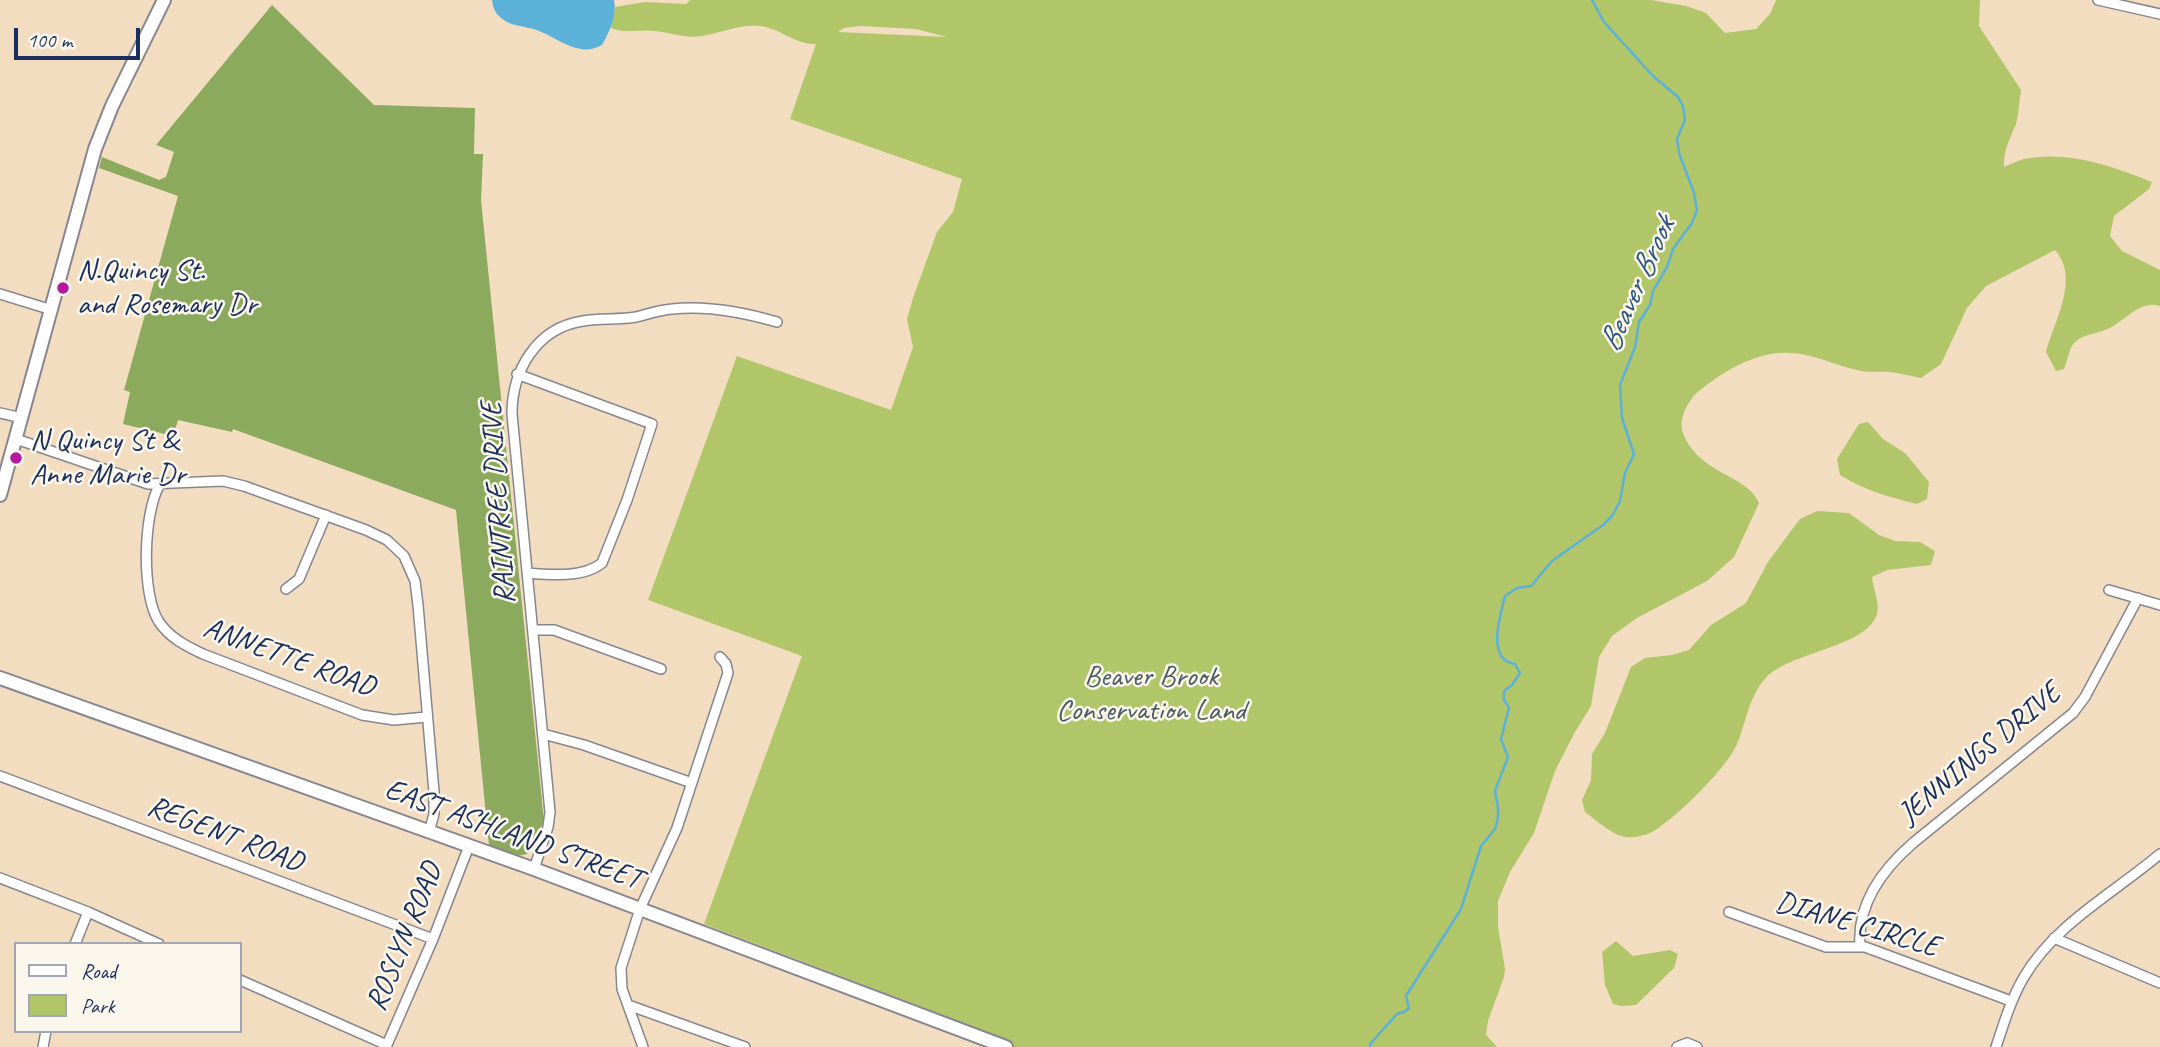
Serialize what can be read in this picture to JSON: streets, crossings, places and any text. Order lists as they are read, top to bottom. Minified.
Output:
{"streets":{"main road":["EAST ASHLAND STREET"],"street":["RAINTREE DRIVE","ANNETTE ROAD","JENNINGS DRIVE","REGENT ROAD","DIANE CIRCLE","ROSLYN ROAD"]},"crossings":[["RAINTREE DRIVE","EAST ASHLAND STREET"],["JENNINGS DRIVE","DIANE CIRCLE"],["REGENT ROAD","ROSLYN ROAD"],["EAST ASHLAND STREET","ROSLYN ROAD"]],"water":["Beaver Brook"],"parks":["Beaver Brook Conservation Land"],"places":["N.Quincy St. and Rosemary Dr","N Quincy St & Anne Marie Dr"],"legend":["Road","Park"],"scale_bar":"100 m"}
